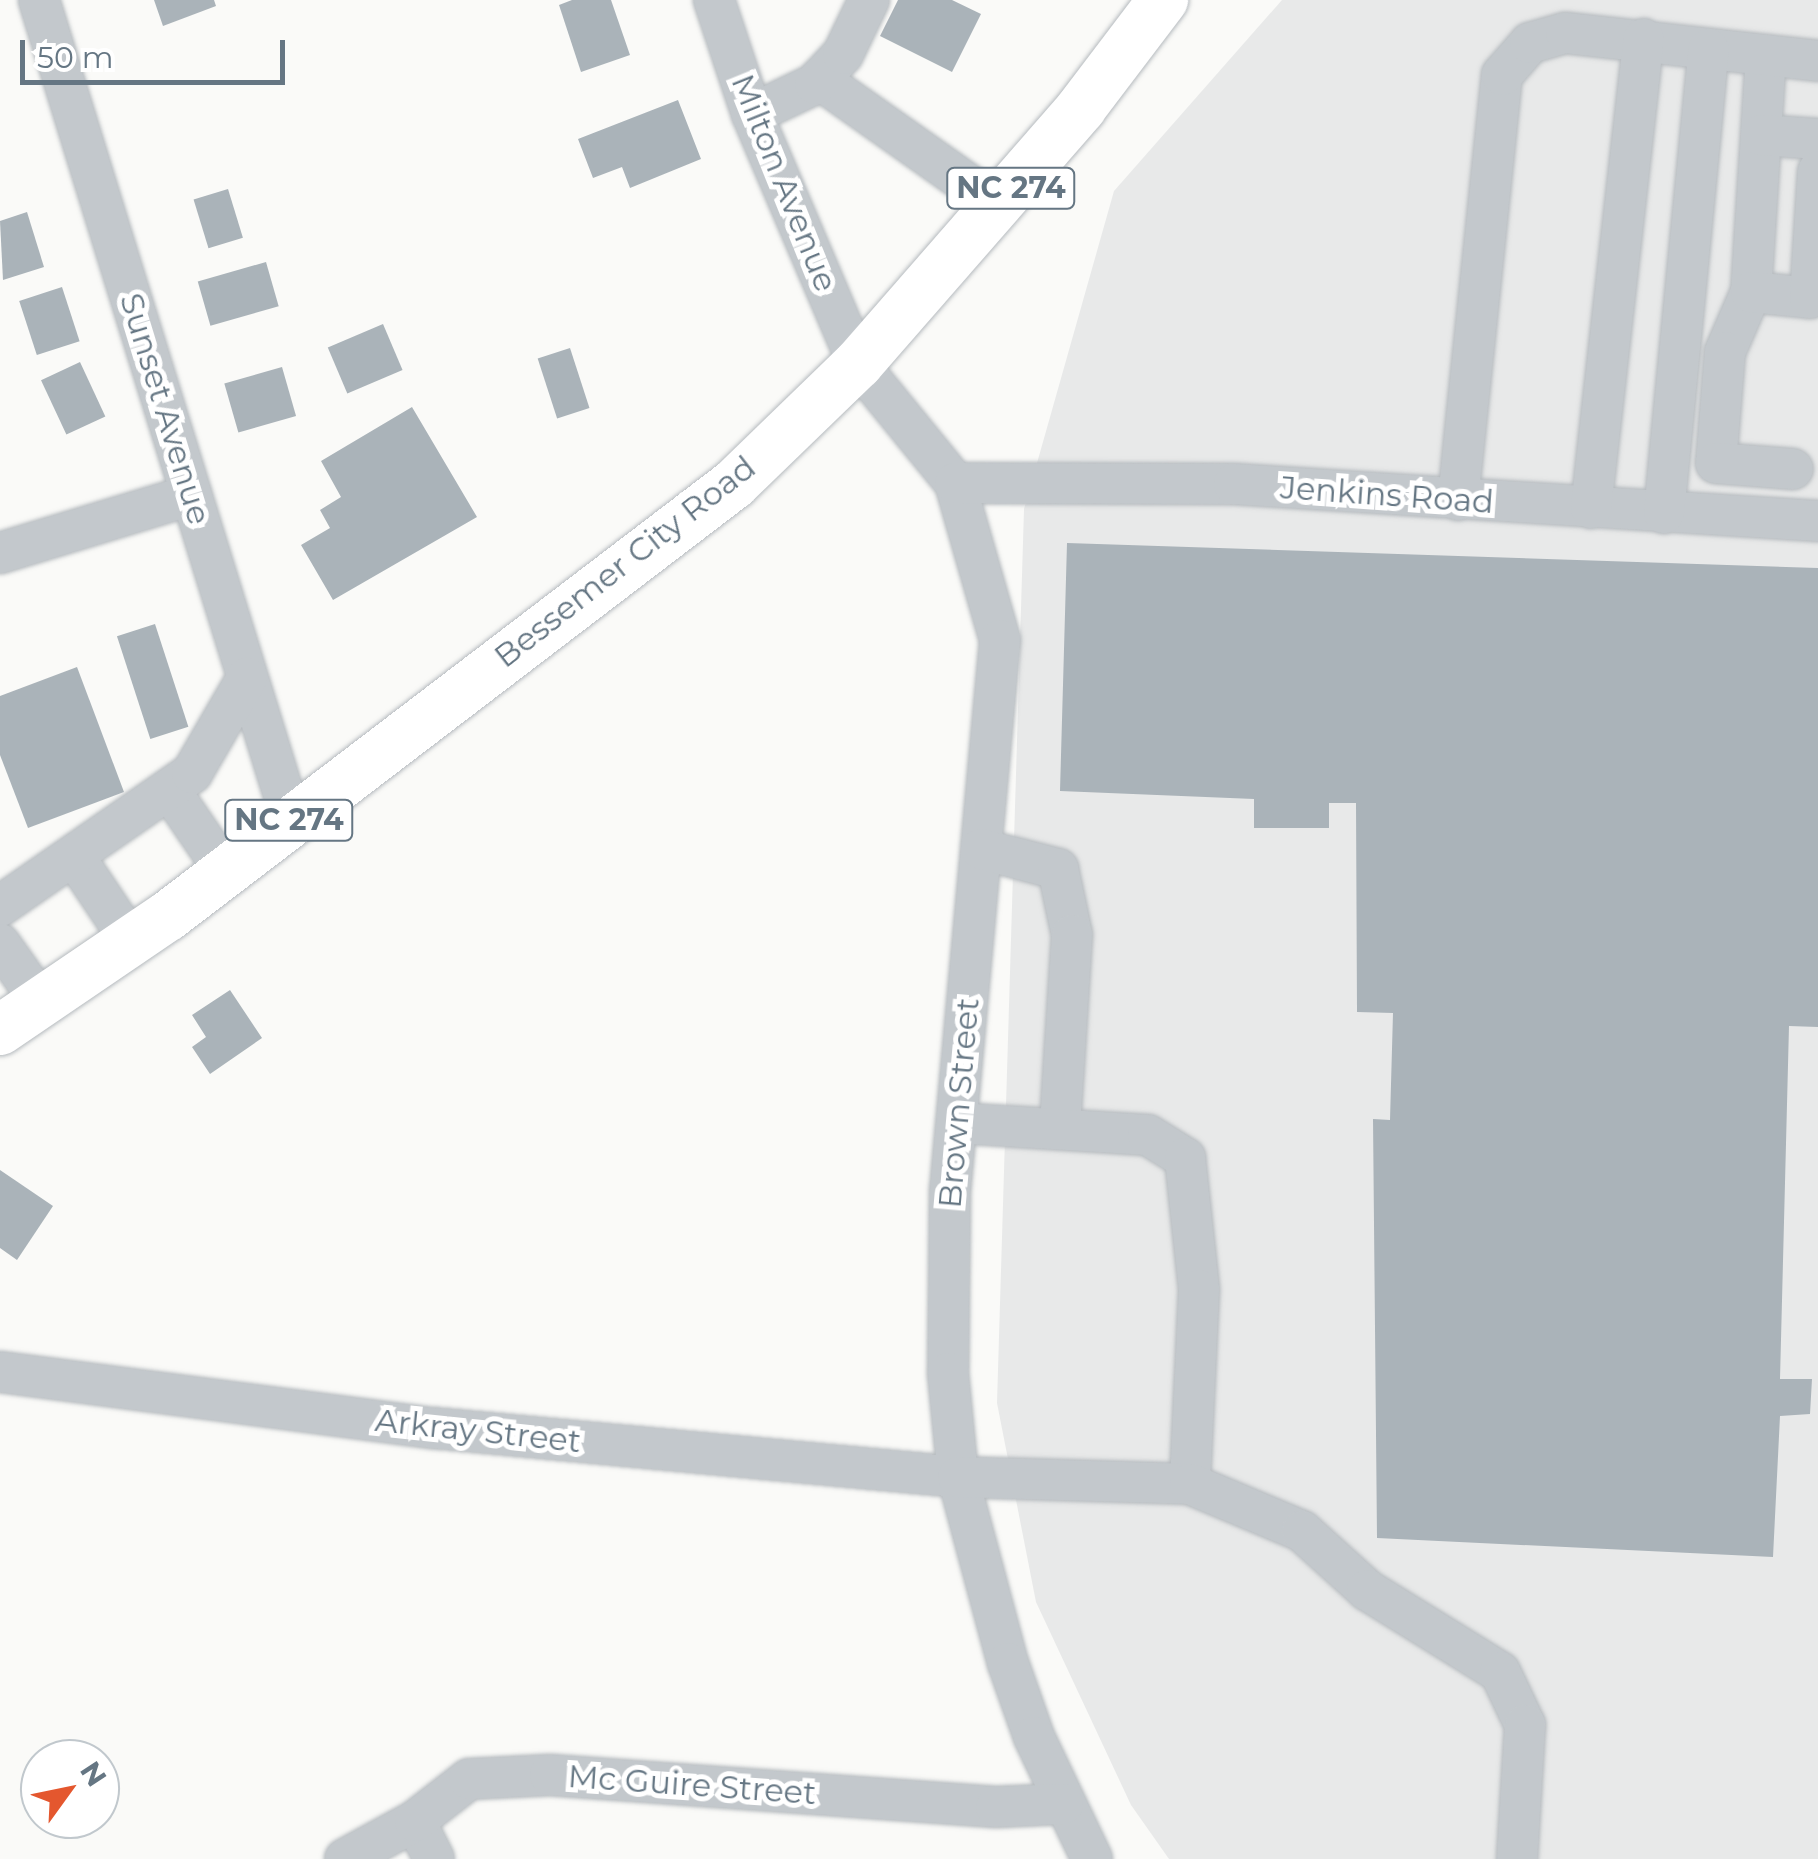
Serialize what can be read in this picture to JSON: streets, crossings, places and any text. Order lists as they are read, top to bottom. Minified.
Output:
{"streets":{"main road":["NC 274","Bessemer City Road"],"street":["Milton Avenue","Sunset Avenue","Jenkins Road","Brown Street","Arkray Street","Mc Guire Street"]},"crossings":[["Milton Avenue","Bessemer City Road"],["Milton Avenue","Brown Street"],["Sunset Avenue","Bessemer City Road"],["Jenkins Road","Brown Street"],["Bessemer City Road","Brown Street"],["Brown Street","Arkray Street"],["Brown Street","Mc Guire Street"]],"scale_bar":"50 m","north":"top right"}
